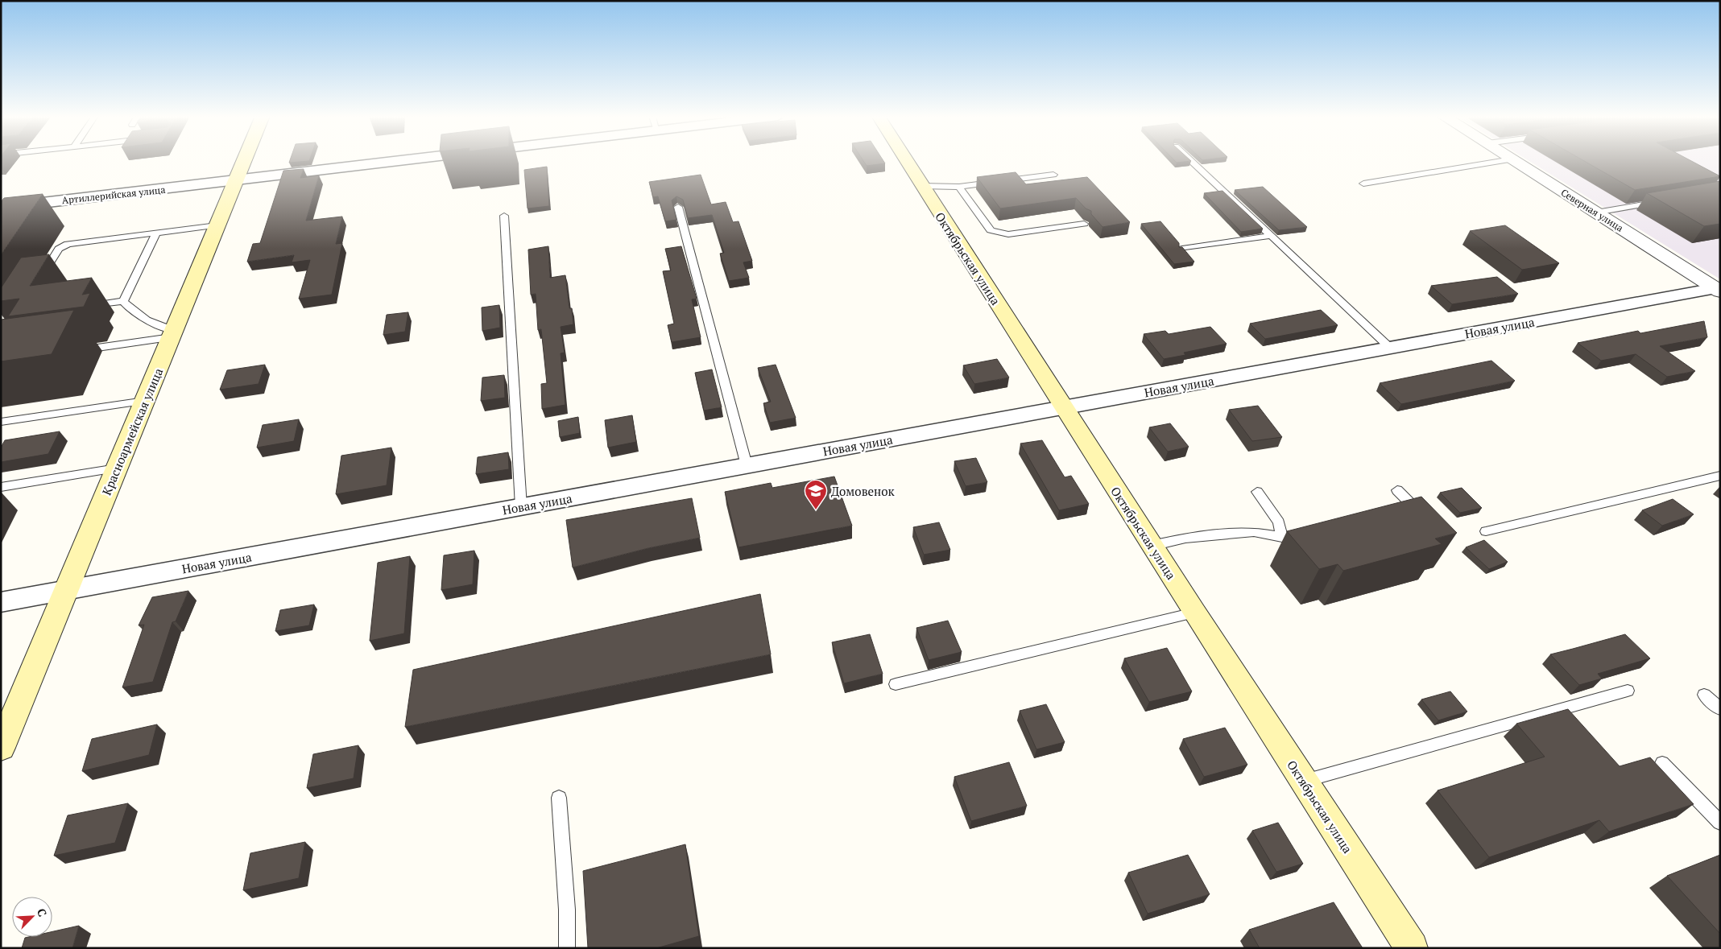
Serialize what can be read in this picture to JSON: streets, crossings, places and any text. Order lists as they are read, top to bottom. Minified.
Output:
{"streets":{"main road":["Октябрьская улица","Красноармейская улица"],"street":["Артиллерийская улица","Северная улица","Новая улица"]},"crossings":[["Артиллерийская улица","Красноармейская улица"],["Северная улица","Новая улица"],["Октябрьская улица","Новая улица"],["Новая улица","Красноармейская улица"]],"places":{"school or university":["Домовенок"]},"north":"top right"}
